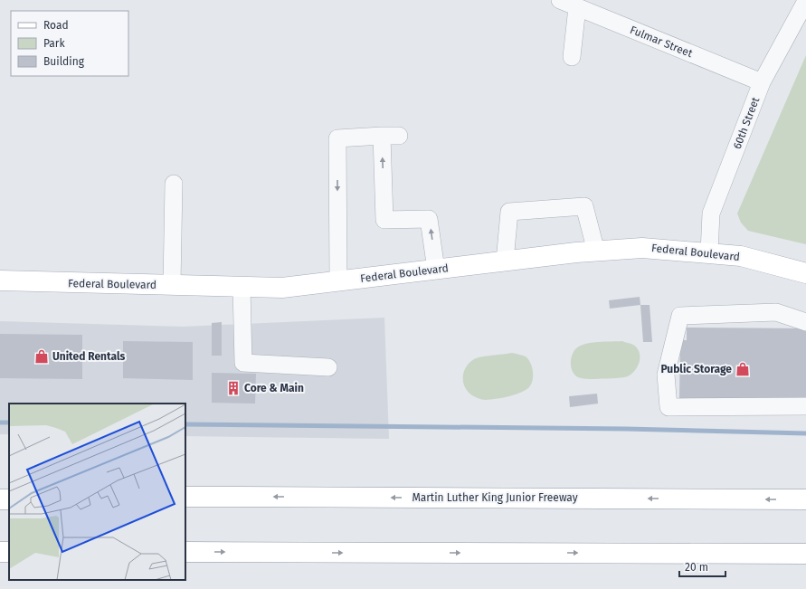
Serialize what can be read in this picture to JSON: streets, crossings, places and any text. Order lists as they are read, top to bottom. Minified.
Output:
{"streets":{"main road":["Federal Boulevard","Martin Luther King Junior Freeway"],"street":["Fulmar Street","60th Street"]},"crossings":[["Fulmar Street","60th Street"],["60th Street","Federal Boulevard"]],"places":{"shop":["United Rentals","Public Storage"],"building":["Core & Main"]},"legend":["Road","Park","Building"],"scale_bar":"20 m"}
